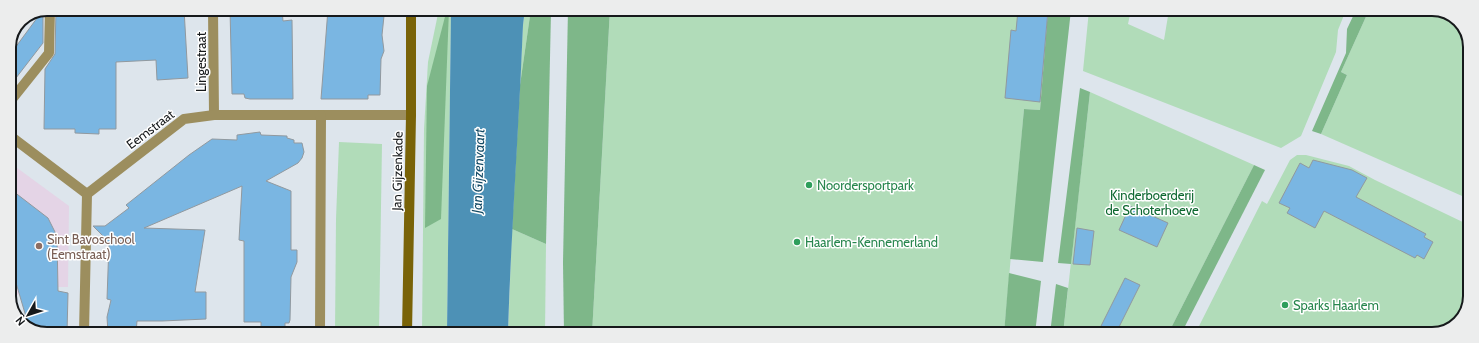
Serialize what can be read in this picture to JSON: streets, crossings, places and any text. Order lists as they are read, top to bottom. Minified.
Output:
{"streets":{"street":["Lingestraat","Eemstraat","Jan Gijzenkade"]},"crossings":[["Lingestraat","Eemstraat"],["Eemstraat","Jan Gijzenkade"]],"water":["Jan Gijzenvaart"],"parks":["Kinderboerderij de Schoterhoeve"],"places":["Noordersportpark","Haarlem-Kennemerland","Sint Bavoschool (Eemstraat)","Sparks Haarlem"],"north":"bottom left"}
